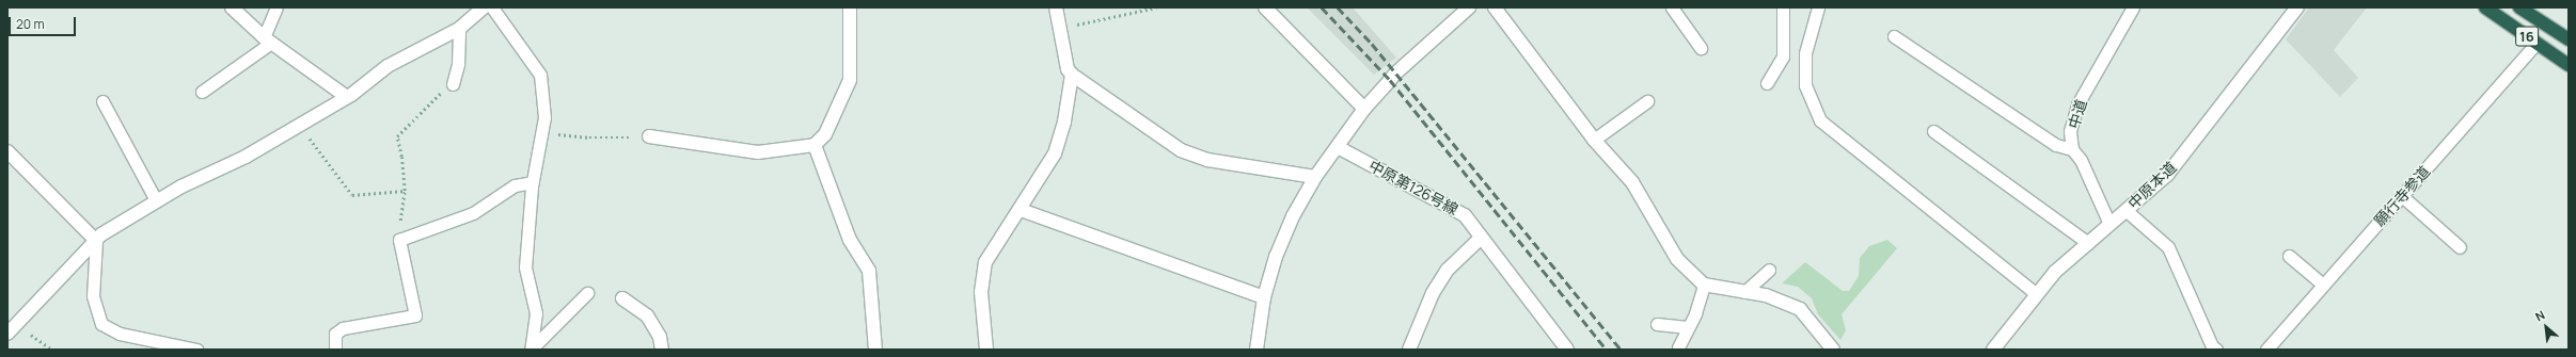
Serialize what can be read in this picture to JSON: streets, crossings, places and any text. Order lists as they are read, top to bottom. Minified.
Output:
{"streets":{"highway":["16"],"street":["中原本道","中原第126号線"],"lane":["中道","願行寺参道"]},"crossings":[["16","願行寺参道"],["中道","中原本道"]],"scale_bar":"20 m","north":"top left"}
